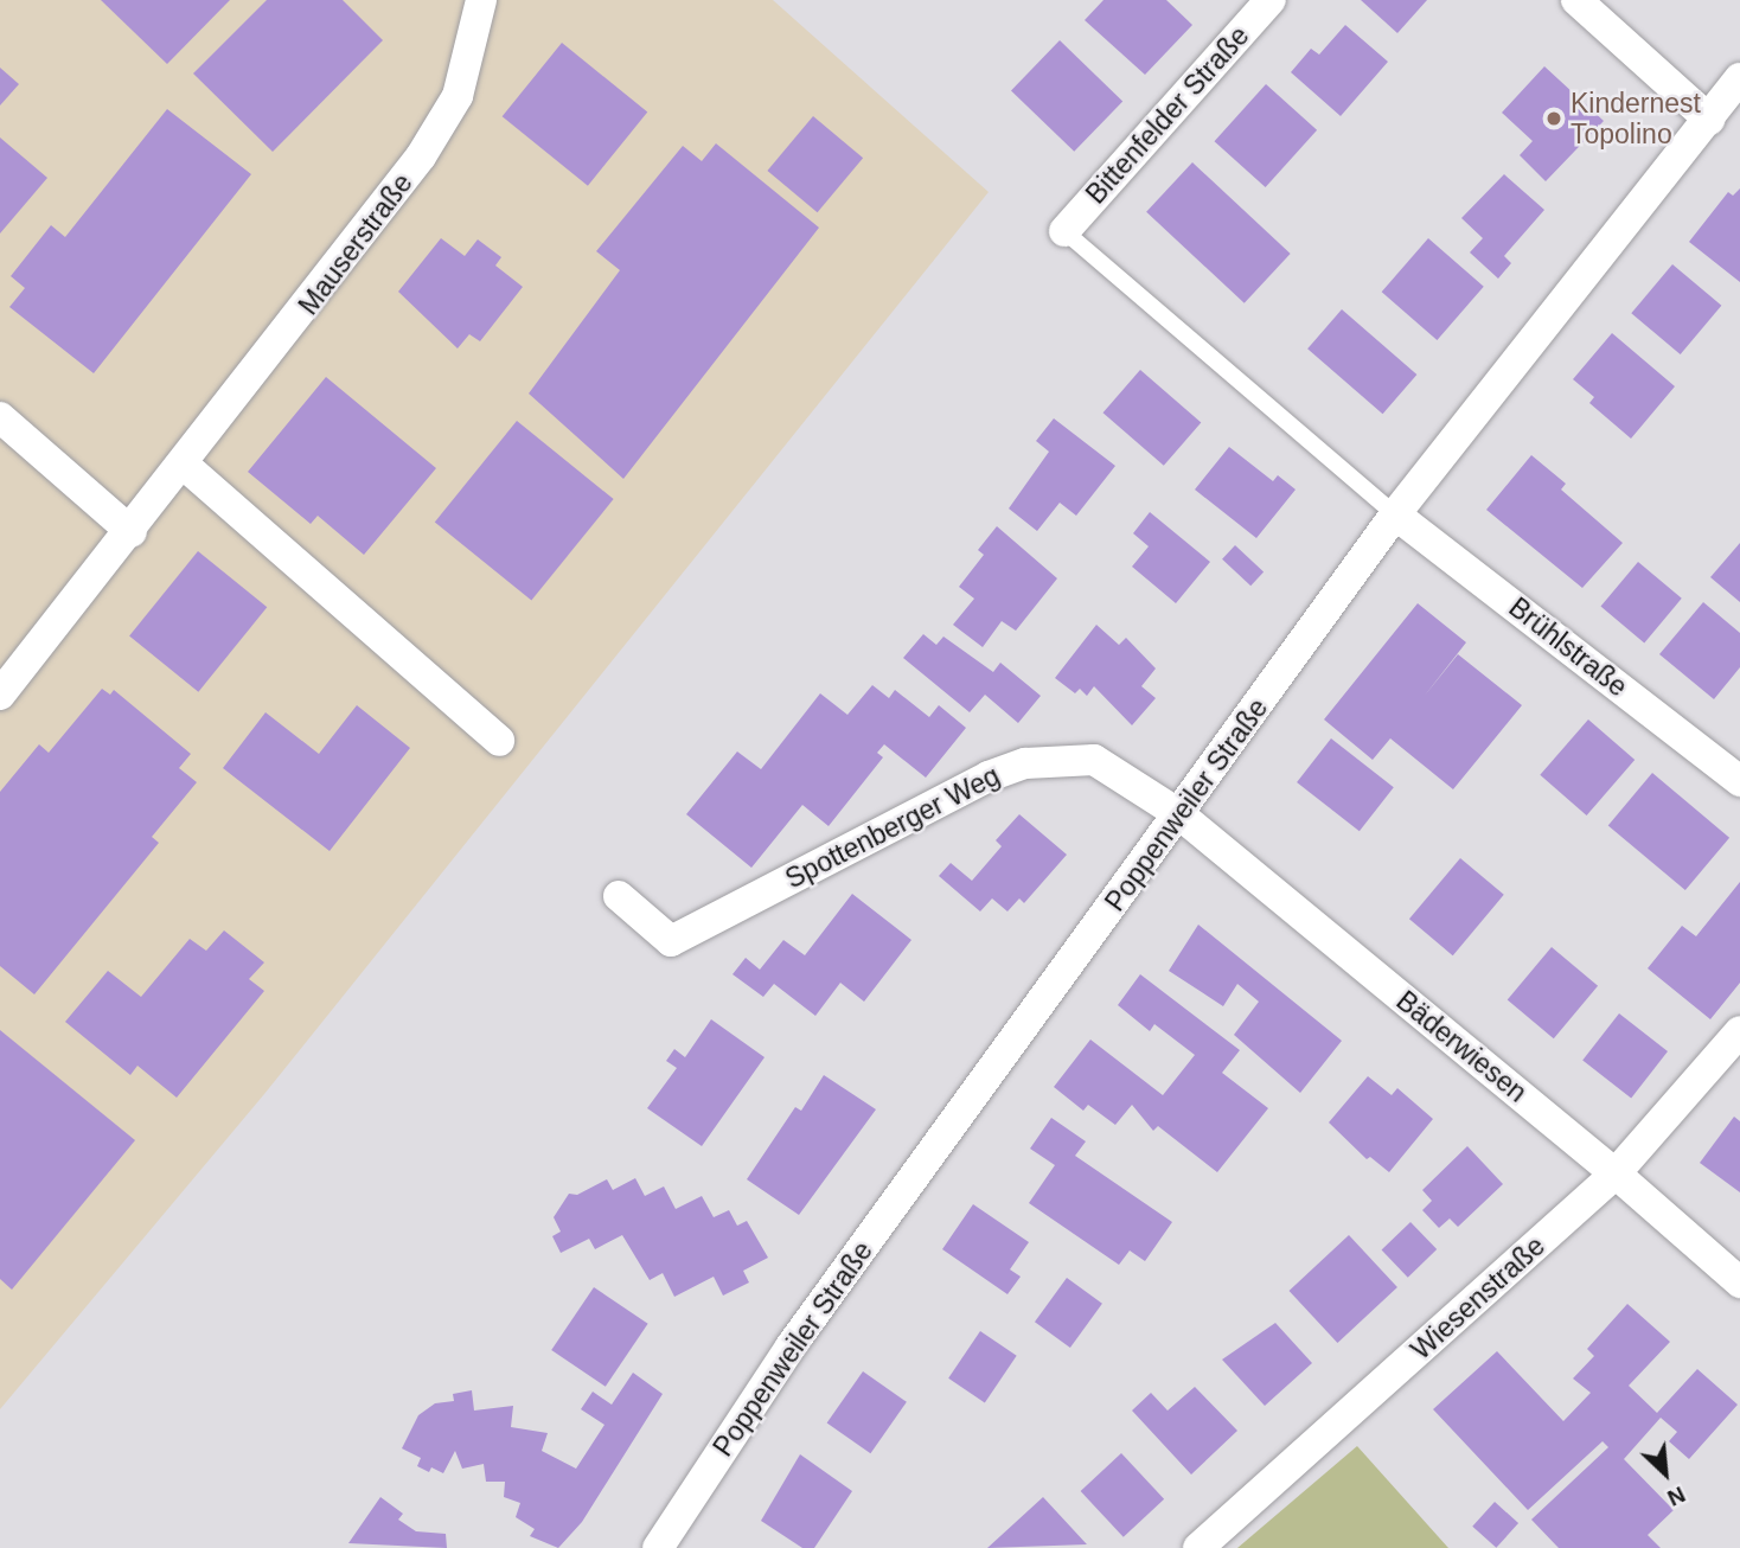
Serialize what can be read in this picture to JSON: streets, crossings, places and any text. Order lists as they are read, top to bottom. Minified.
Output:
{"streets":{"street":["Bittenfelder Straße","Mauserstraße","Brühlstraße","Poppenweiler Straße","Spottenberger Weg","Bäderwiesen","Wiesenstraße"]},"crossings":[["Brühlstraße","Poppenweiler Straße"],["Poppenweiler Straße","Spottenberger Weg"],["Poppenweiler Straße","Bäderwiesen"],["Spottenberger Weg","Bäderwiesen"],["Bäderwiesen","Wiesenstraße"]],"places":["Kindernest Topolino"],"north":"bottom right"}
